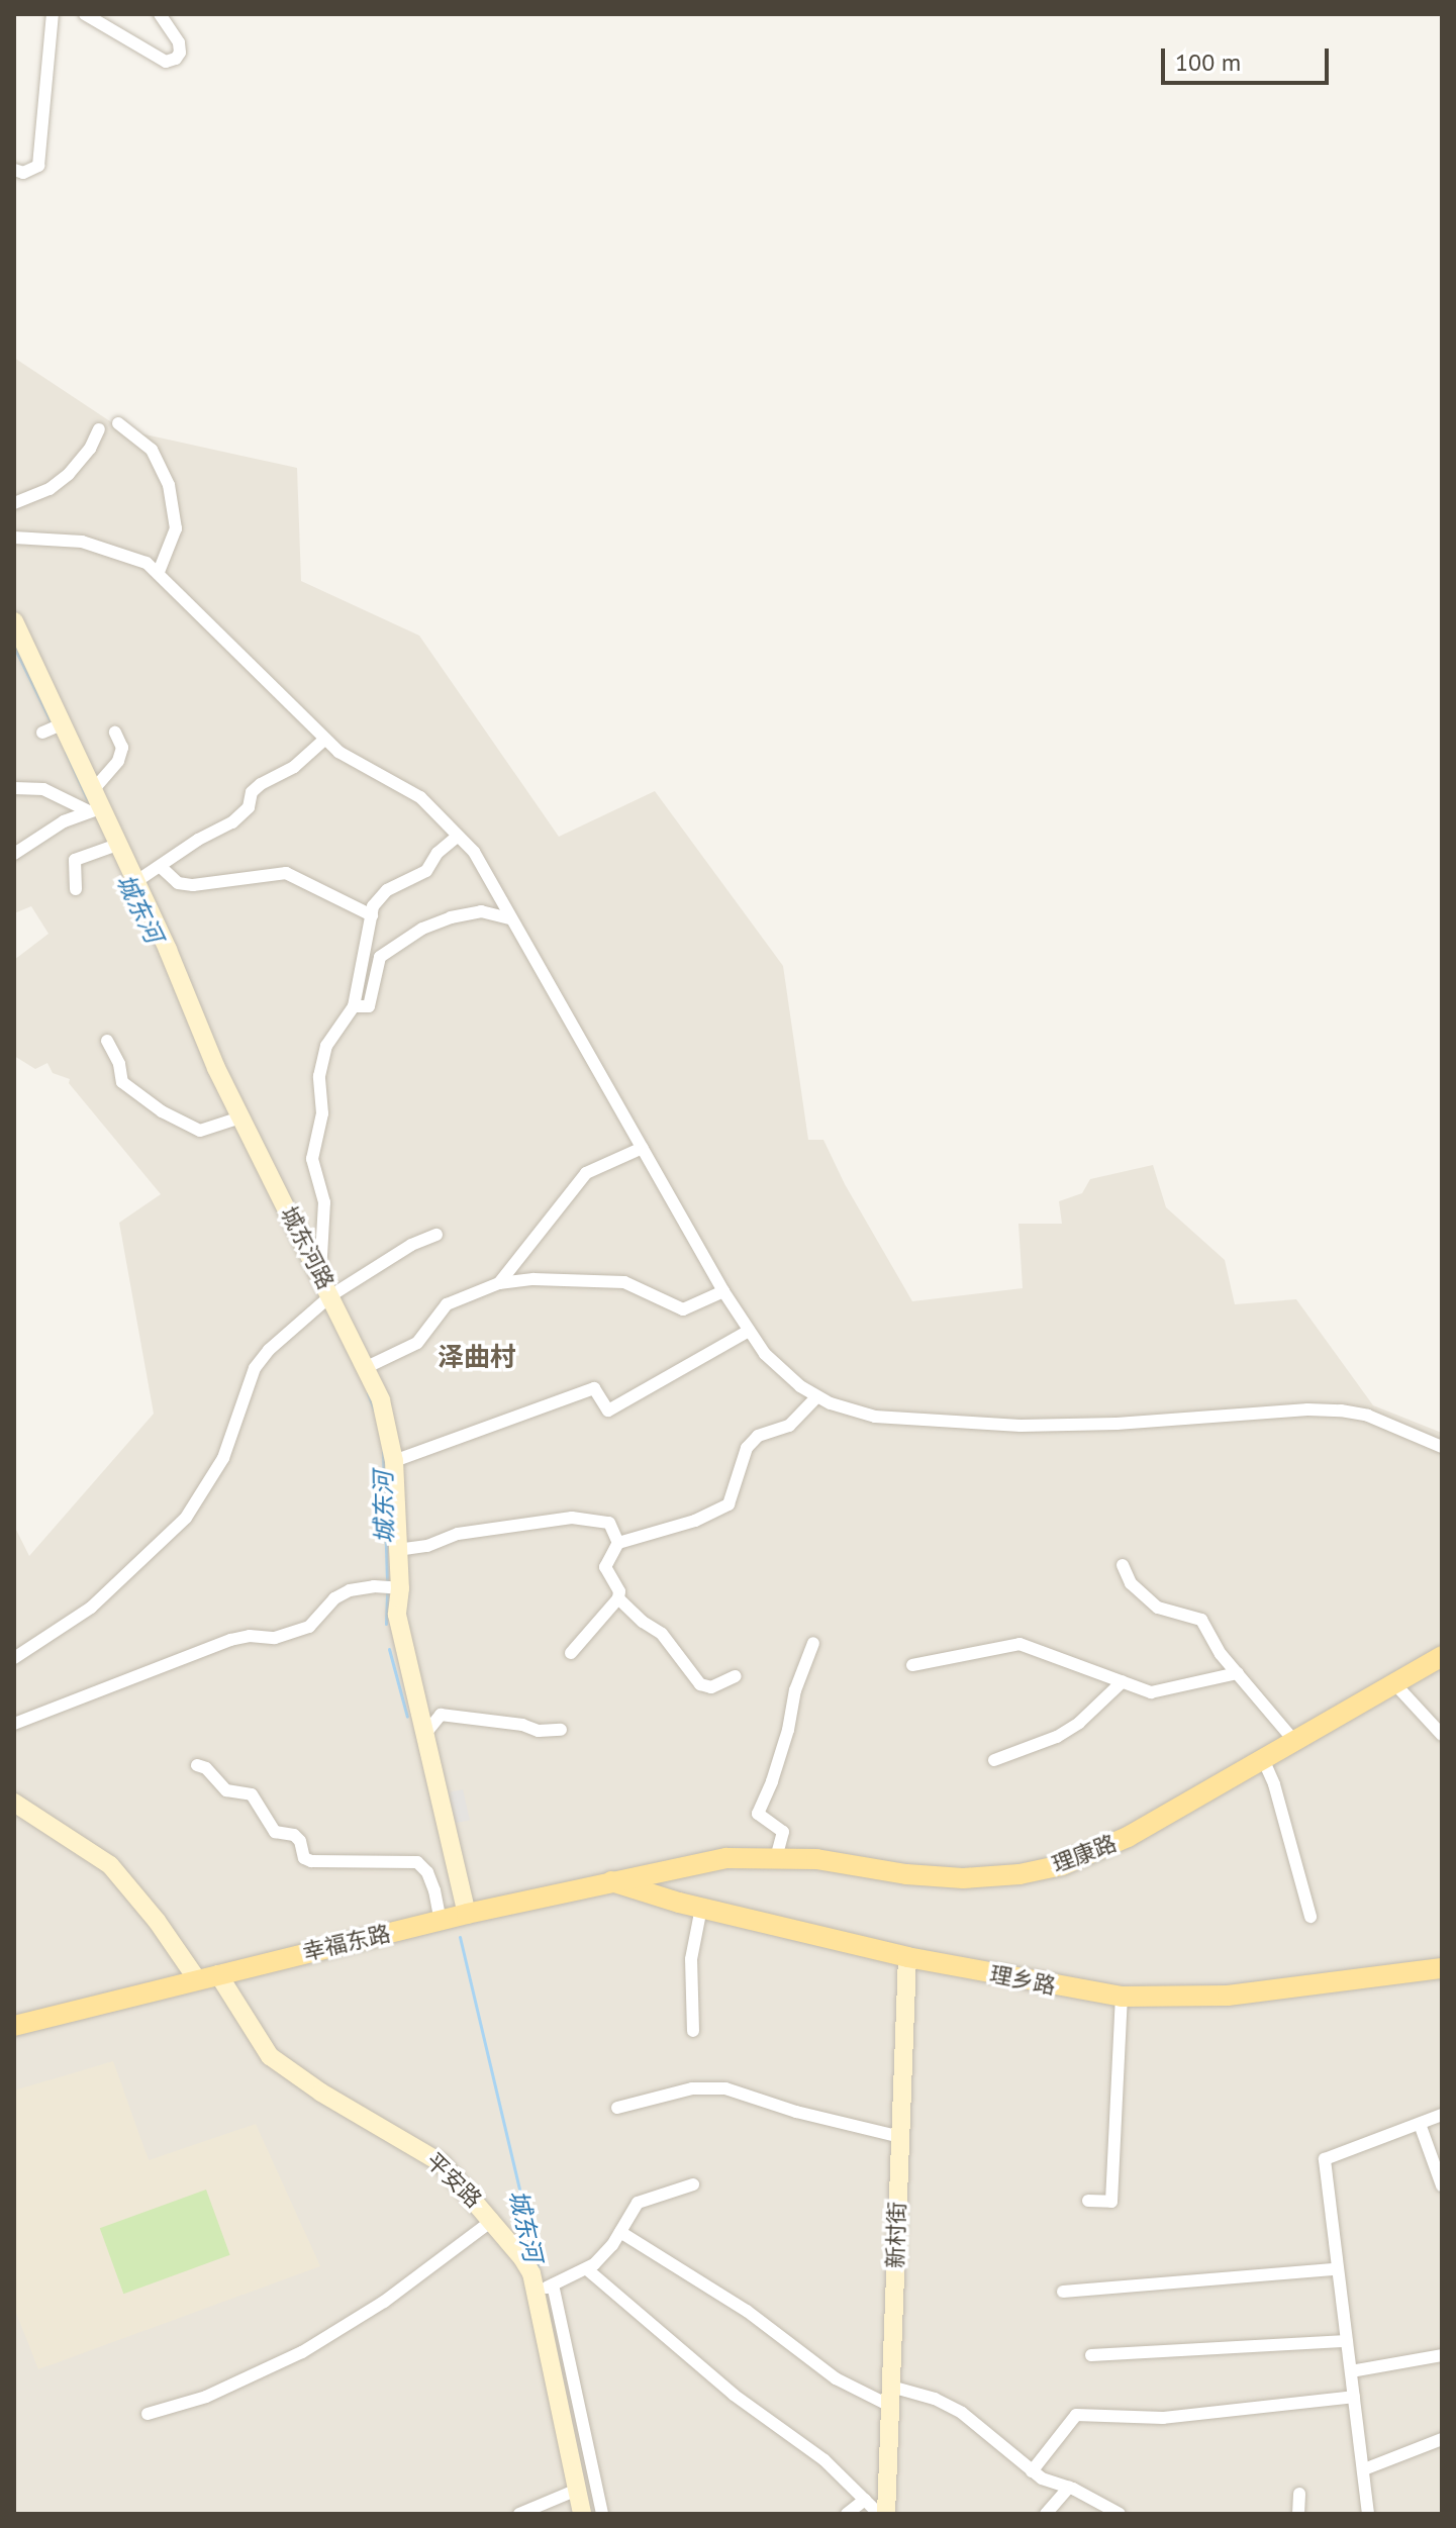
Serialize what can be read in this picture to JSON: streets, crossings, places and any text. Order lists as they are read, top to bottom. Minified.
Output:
{"streets":{"main road":["理康路","幸福东路","理乡路"],"street":["城东河路","平安路","新村街"]},"crossings":[["城东河路","幸福东路"],["理康路","幸福东路"],["幸福东路","理乡路"],["幸福东路","平安路"],["理乡路","新村街"]],"districts":["泽曲村"],"water":["城东河"],"scale_bar":"100 m"}
